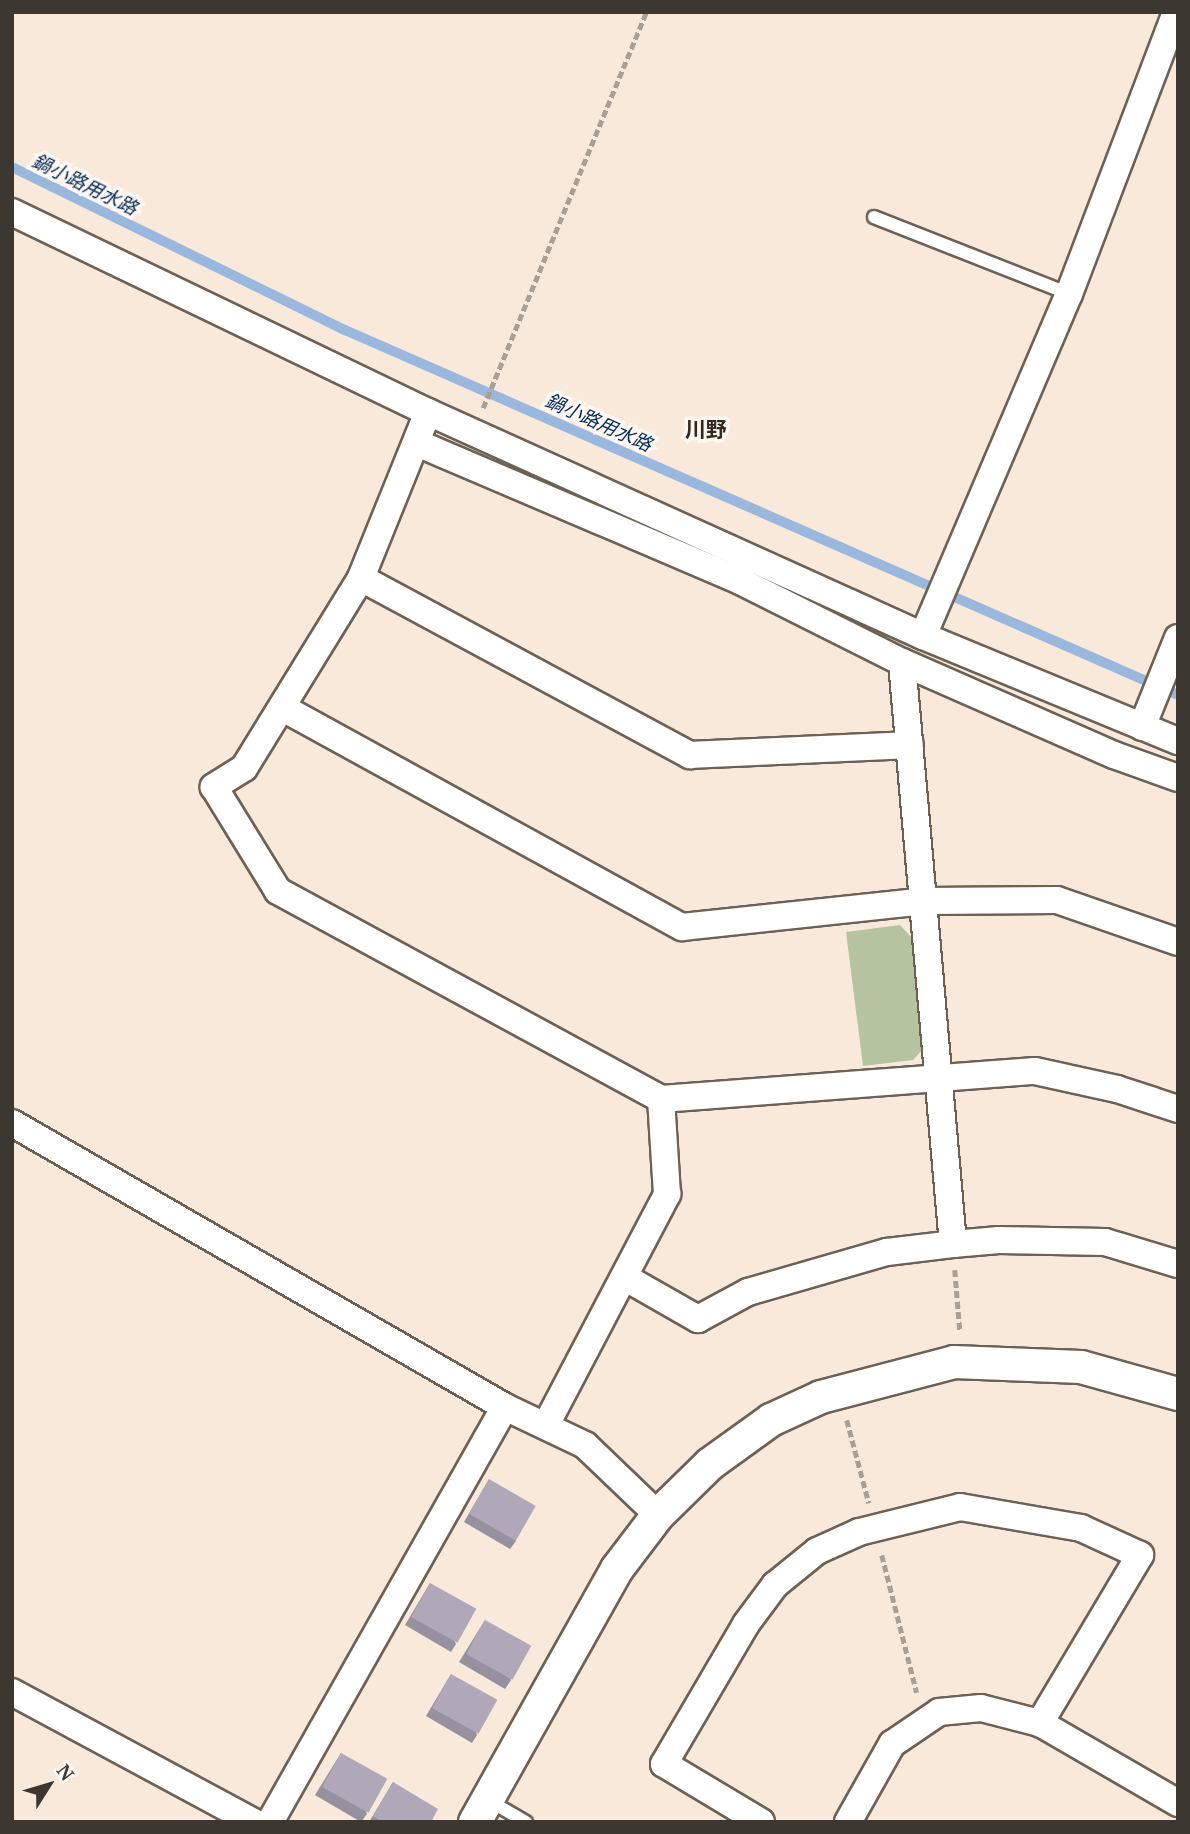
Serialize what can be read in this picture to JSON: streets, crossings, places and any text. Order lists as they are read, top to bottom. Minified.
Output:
{"districts":["川野"],"water":["鍋小路用水路"],"north":"top right"}
